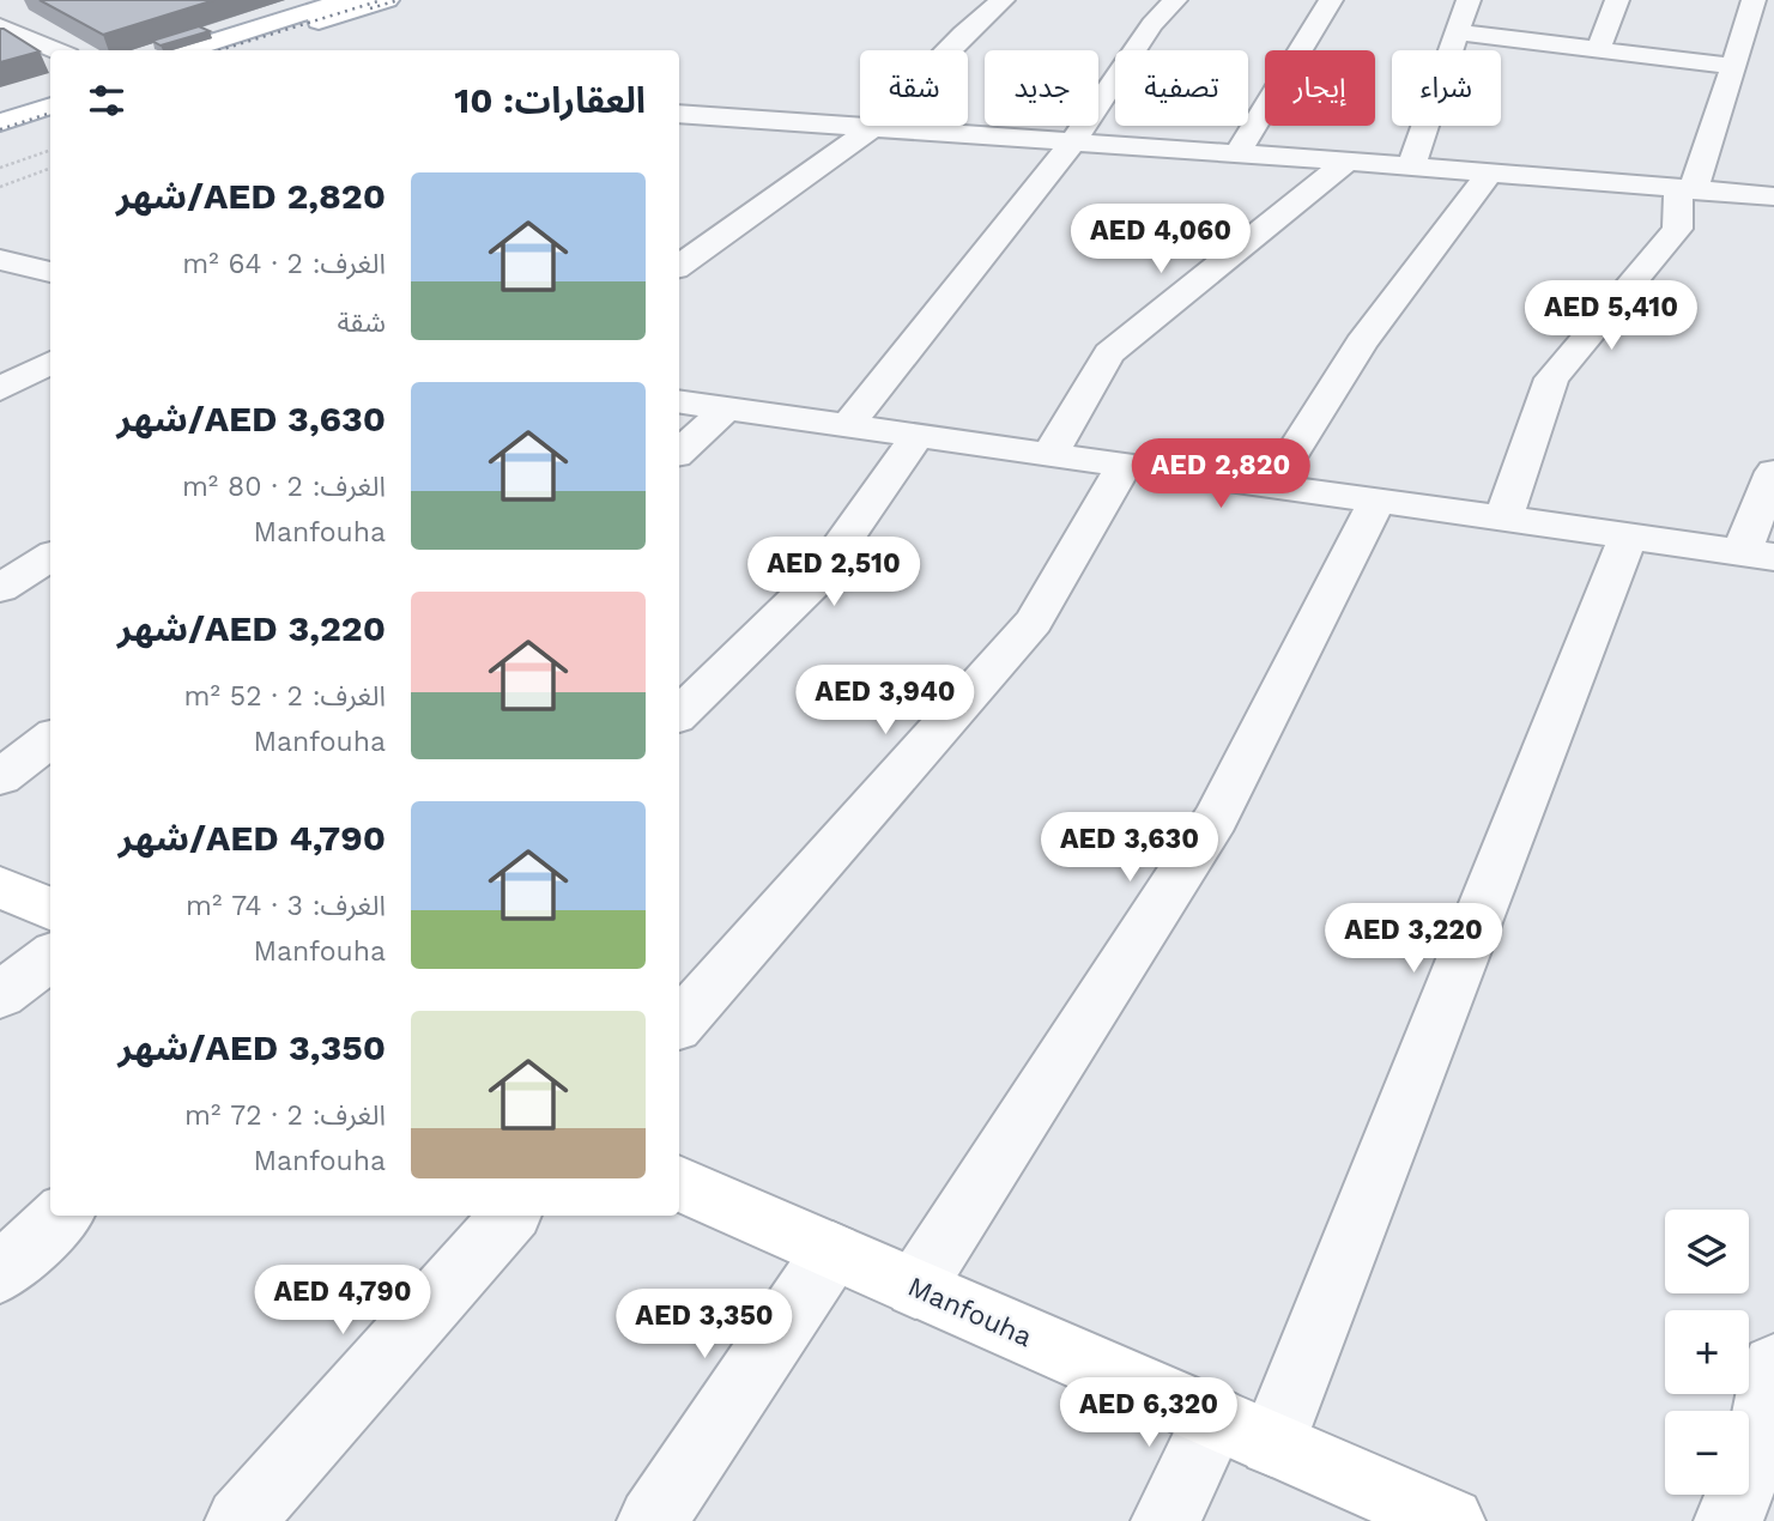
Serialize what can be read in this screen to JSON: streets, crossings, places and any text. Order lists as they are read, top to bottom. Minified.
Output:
{"streets":{"main road":["Manfouha"]},"page":{"chip":["شراء","إيجار","تصفية","جديد","شقة"],"heading":"العقارات: 10","list":[{"name":"AED 2,820/شهر","note":"الغرف: 2 · 64 m² · شقة"},{"name":"AED 3,630/شهر","note":"الغرف: 2 · 80 m² · Manfouha"},{"name":"AED 3,220/شهر","note":"الغرف: 2 · 52 m² · Manfouha"},{"name":"AED 4,790/شهر","note":"الغرف: 3 · 74 m² · Manfouha"},{"name":"AED 3,350/شهر","note":"الغرف: 2 · 72 m² · Manfouha"}],"price":["AED 4,060","AED 5,410","AED 2,820","AED 2,510","AED 3,940","AED 3,630","AED 3,220","AED 4,790","AED 3,350","AED 6,320"],"map_buttons":["+","−"]}}
